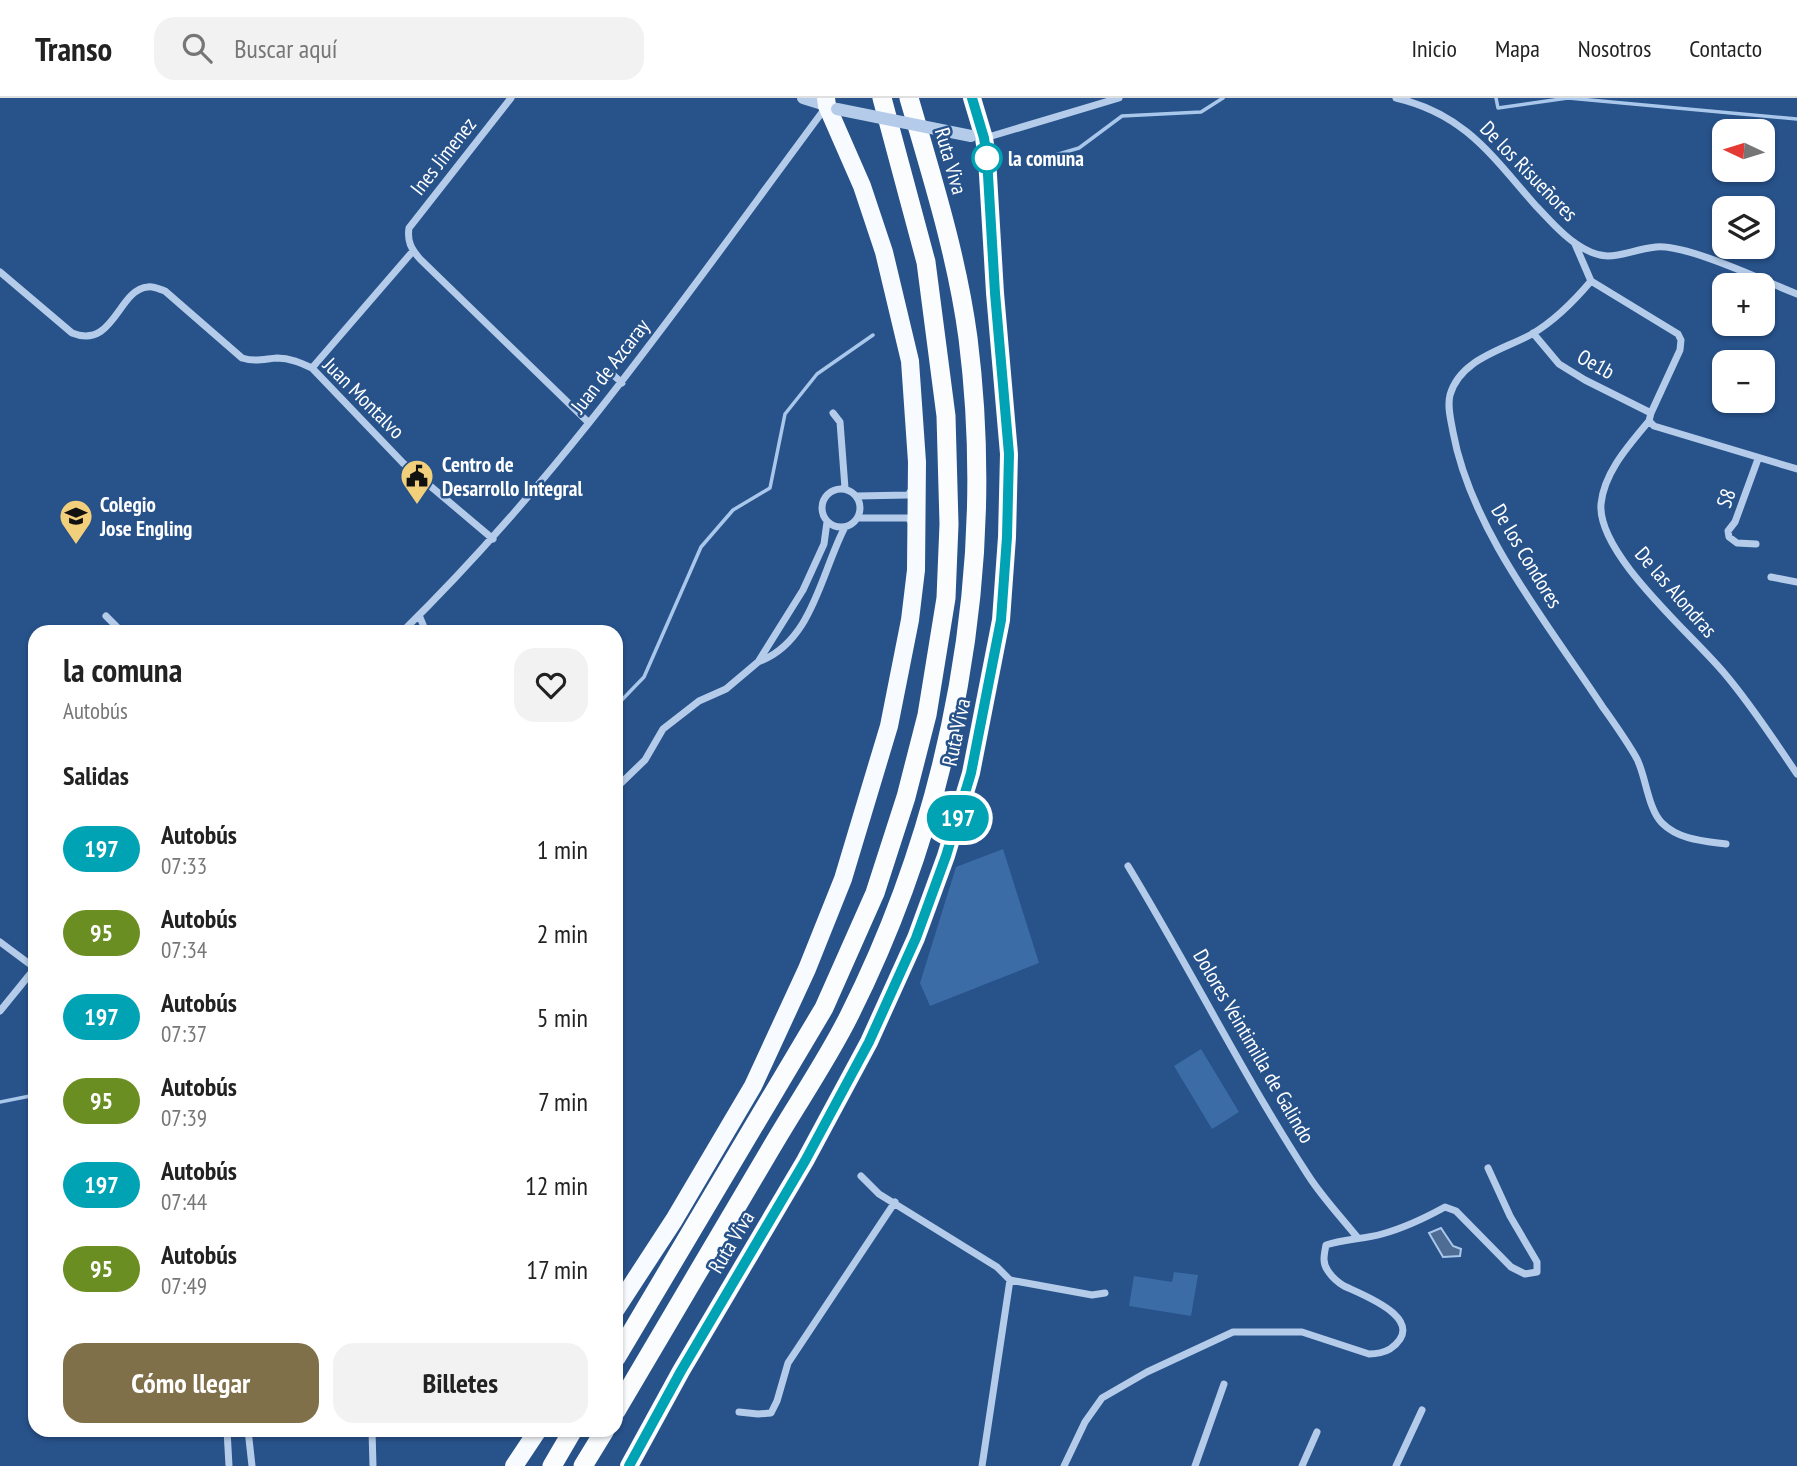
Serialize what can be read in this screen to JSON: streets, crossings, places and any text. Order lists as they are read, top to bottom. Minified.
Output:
{"streets":{"highway":["Ruta Viva"],"street":["Ines Jimenez","De los Risueñores","Oe1b","Juan de Azcaray","Juan Montalvo","S8","De los Condores","De las Alondras","Dolores Veintimilla de Galindo"]},"crossings":[["Oe1b","S8"],["Oe1b","De los Condores"],["Oe1b","De las Alondras"],["Juan de Azcaray","Juan Montalvo"],["De los Condores","De las Alondras"]],"places":{"other":["la comuna"],"public building":["Centro de Desarrollo Integral"],"school or university":["Colegio Jose Engling"]},"lines":["bus line 197"],"north":"left","page":{"header":"Transo","search":"Buscar aquí","nav":["Inicio","Mapa","Nosotros","Contacto"],"on_map":"197","map_buttons":["+","−"],"heading":[["la comuna","Autobús"],"Salidas"],"list":[{"mark":"197","name":"Autobús","note":"07:33","value":"1 min"},{"mark":"95","name":"Autobús","note":"07:34","value":"2 min"},{"mark":"197","name":"Autobús","note":"07:37","value":"5 min"},{"mark":"95","name":"Autobús","note":"07:39","value":"7 min"},{"mark":"197","name":"Autobús","note":"07:44","value":"12 min"},{"mark":"95","name":"Autobús","note":"07:49","value":"17 min"}],"buttons":["Cómo llegar","Billetes"]}}
